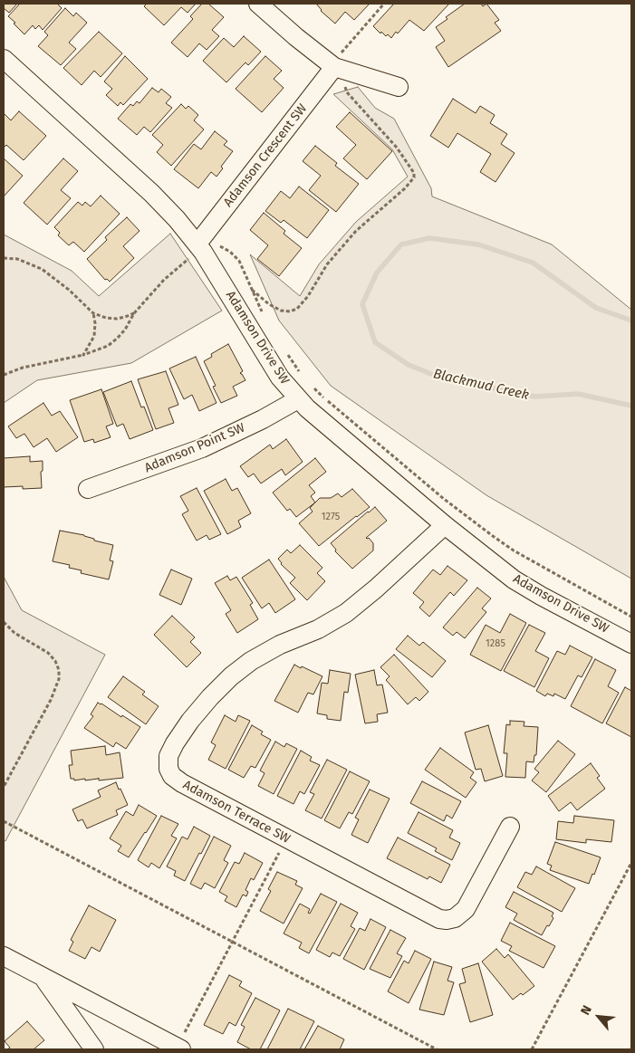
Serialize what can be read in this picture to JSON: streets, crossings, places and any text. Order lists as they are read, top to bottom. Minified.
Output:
{"streets":{"street":["Adamson Crescent SW","Adamson Drive SW","Adamson Point SW","Adamson Terrace SW"]},"crossings":[["Adamson Crescent SW","Adamson Drive SW"],["Adamson Drive SW","Adamson Point SW"],["Adamson Drive SW","Adamson Terrace SW"]],"water":["Blackmud Creek"],"house_numbers":["1275","1285"],"north":"top left"}
